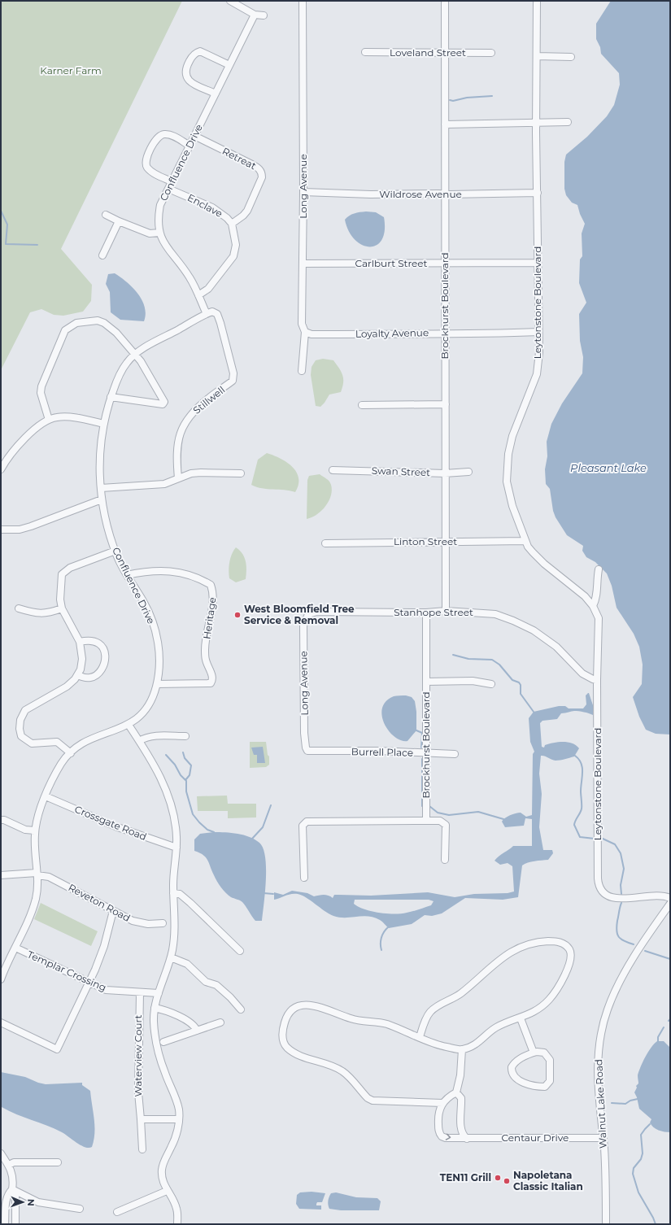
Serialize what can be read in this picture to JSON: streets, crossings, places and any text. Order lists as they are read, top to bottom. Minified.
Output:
{"streets":{"street":["Loveland Street","Retreat","Confluence Drive","Long Avenue","Wildrose Avenue","Enclave","Carlburt Street","Leytonstone Boulevard","Brockhurst Boulevard","Loyalty Avenue","Stillwell","Swan Street","Linton Street","Stanhope Street","Heritage","Burrell Place","Crossgate Road","Reveton Road","Templar Crossing","Waterview Court","Walnut Lake Road","Centaur Drive"]},"crossings":[["Loveland Street","Brockhurst Boulevard"],["Retreat","Confluence Drive"],["Retreat","Enclave"],["Confluence Drive","Enclave"],["Confluence Drive","Stillwell"],["Confluence Drive","Heritage"],["Long Avenue","Wildrose Avenue"],["Long Avenue","Carlburt Street"],["Long Avenue","Loyalty Avenue"],["Long Avenue","Stanhope Street"],["Long Avenue","Burrell Place"],["Wildrose Avenue","Leytonstone Boulevard"],["Wildrose Avenue","Brockhurst Boulevard"],["Carlburt Street","Leytonstone Boulevard"],["Carlburt Street","Brockhurst Boulevard"],["Leytonstone Boulevard","Loyalty Avenue"],["Leytonstone Boulevard","Linton Street"],["Leytonstone Boulevard","Stanhope Street"],["Brockhurst Boulevard","Loyalty Avenue"],["Brockhurst Boulevard","Swan Street"],["Brockhurst Boulevard","Linton Street"],["Brockhurst Boulevard","Stanhope Street"],["Brockhurst Boulevard","Burrell Place"],["Templar Crossing","Waterview Court"],["Walnut Lake Road","Centaur Drive"]],"water":["Pleasant Lake"],"parks":["Karner Farm"],"places":["West Bloomfield Tree Service & Removal","TEN11 Grill","Napoletana Classic Italian"],"north":"right"}
